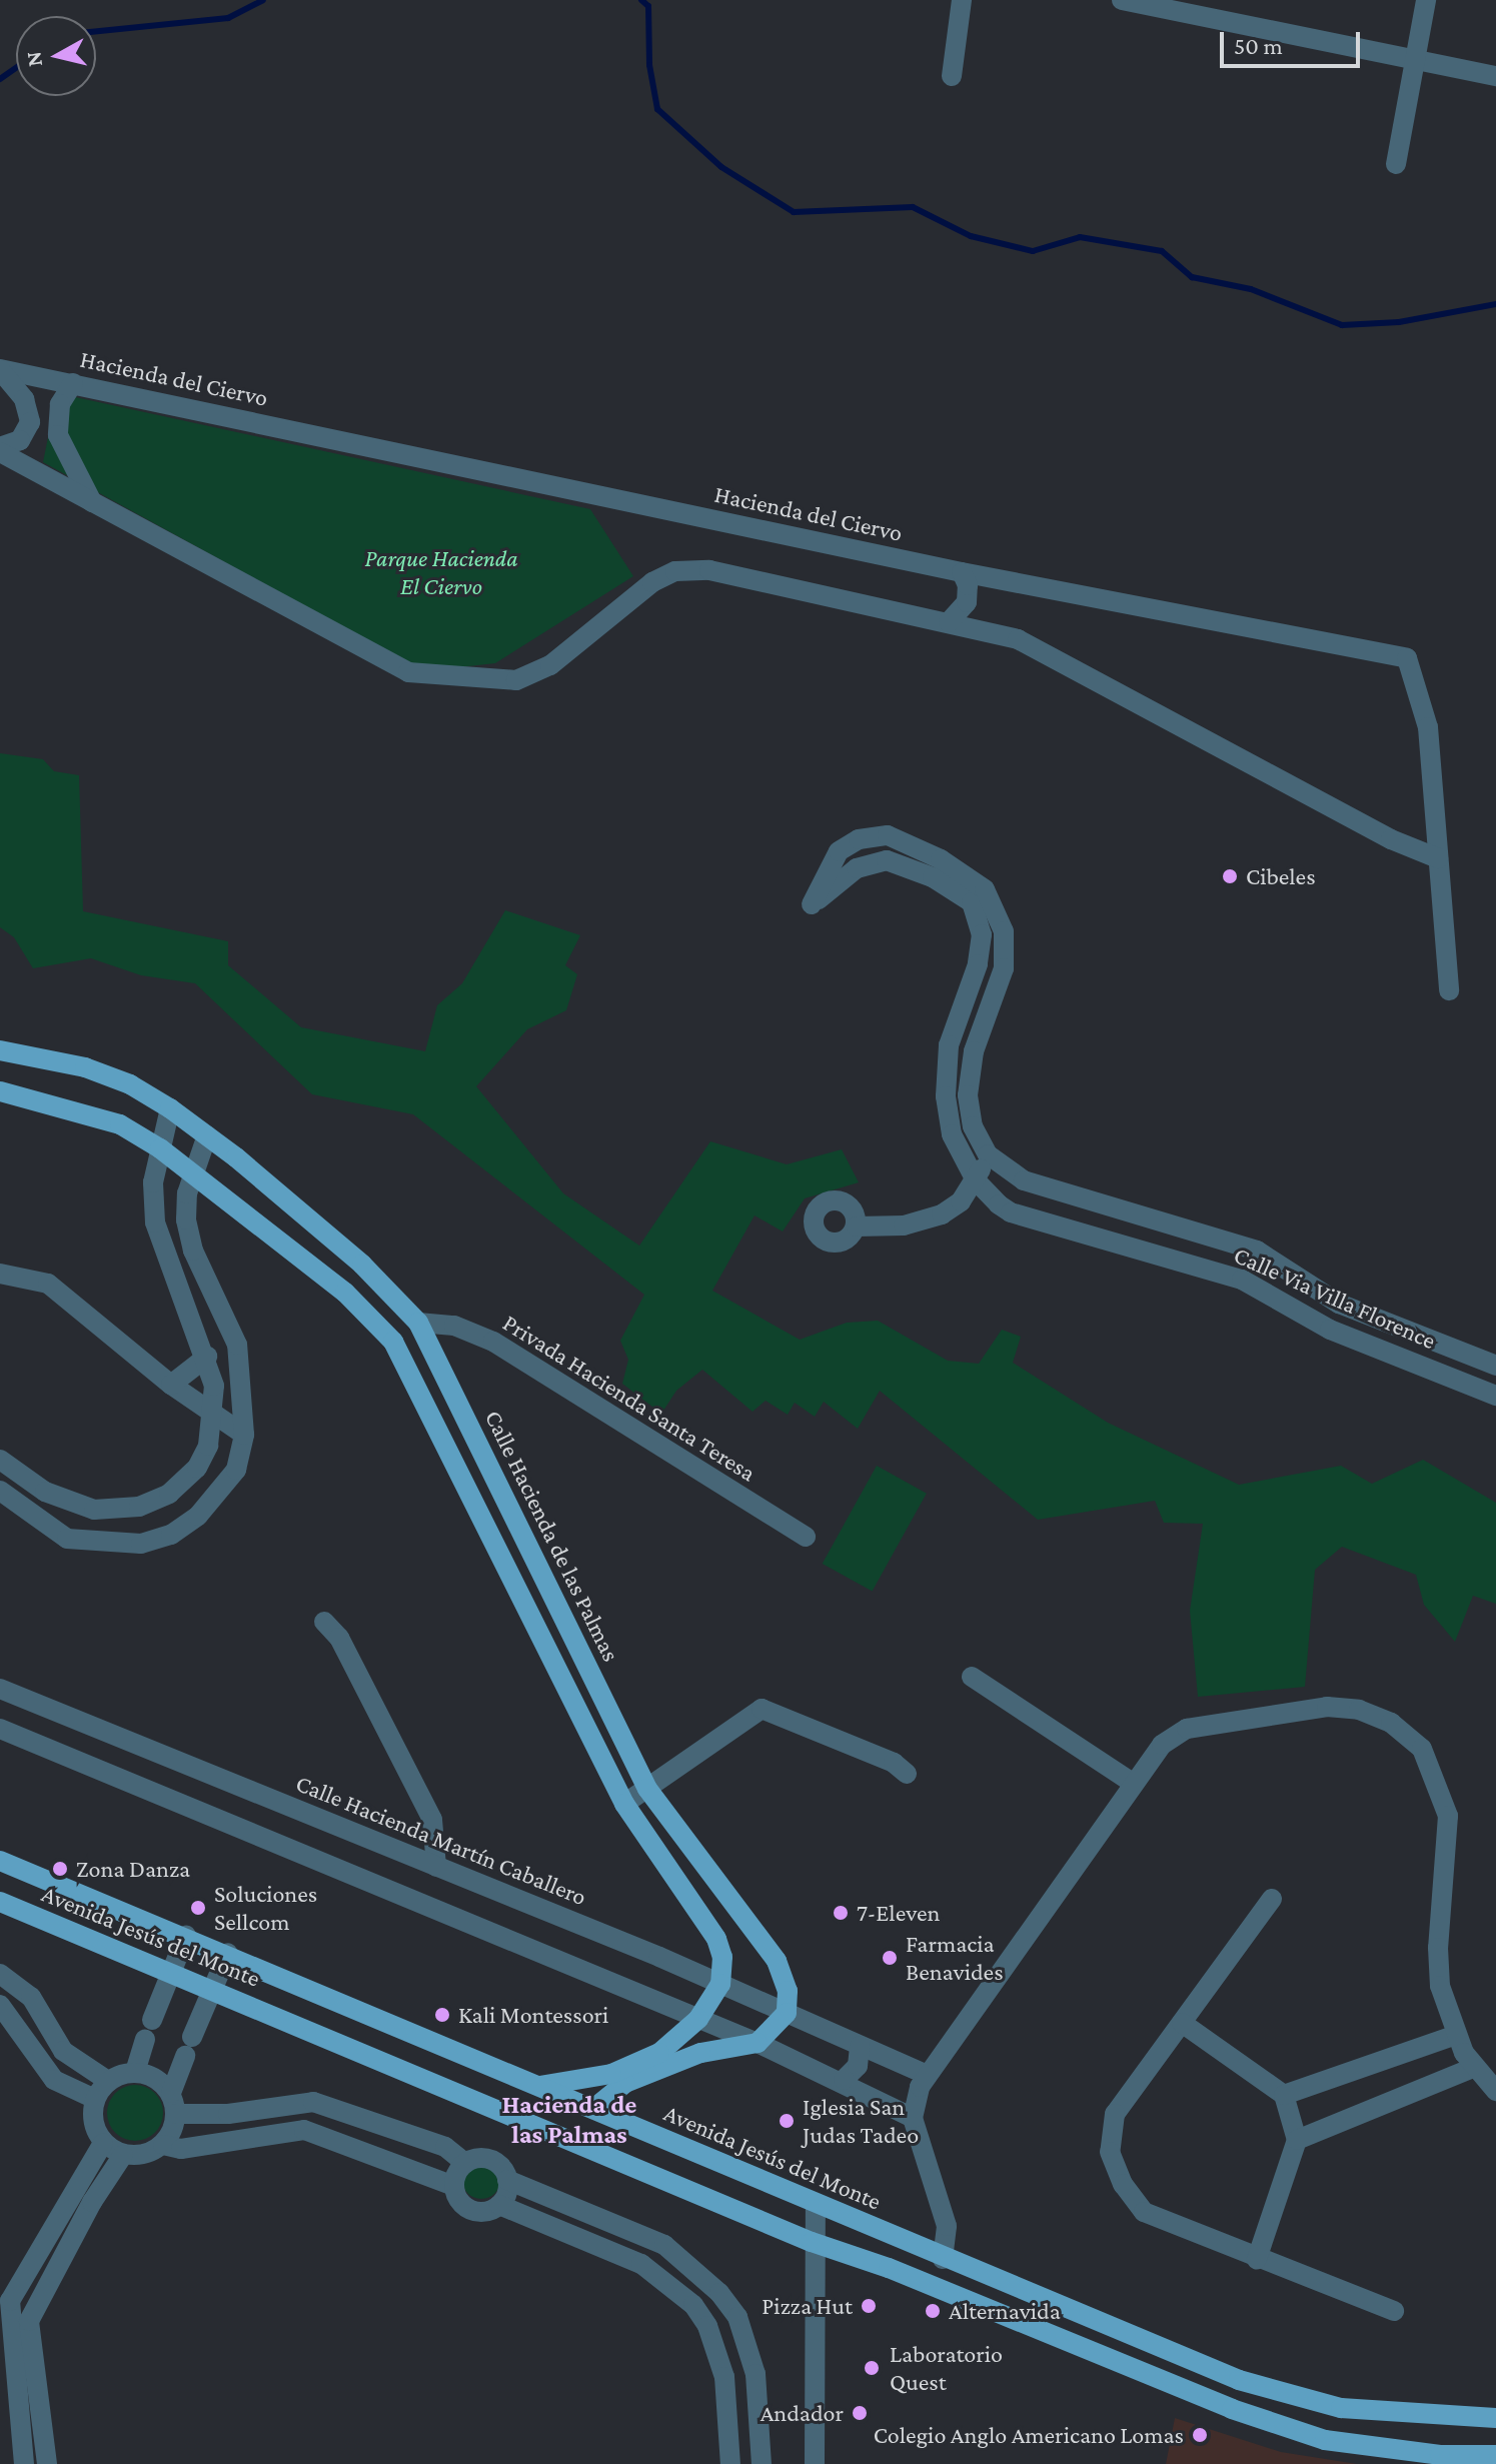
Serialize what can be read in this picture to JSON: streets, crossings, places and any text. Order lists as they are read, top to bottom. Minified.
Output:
{"streets":{"main road":["Calle Hacienda de las Palmas","Avenida Jesús del Monte"],"street":["Hacienda del Ciervo","Calle Via Villa Florence","Privada Hacienda Santa Teresa","Calle Hacienda Martín Caballero"]},"crossings":[["Privada Hacienda Santa Teresa","Calle Hacienda de las Palmas"],["Calle Hacienda de las Palmas","Calle Hacienda Martín Caballero"]],"districts":["Hacienda de las Palmas"],"parks":["Parque Hacienda El Ciervo"],"places":["Cibeles","Zona Danza","Soluciones Sellcom","7-Eleven","Farmacia Benavides","Kali Montessori","Iglesia San Judas Tadeo","Pizza Hut","Alternavida","Laboratorio Quest","Andador","Colegio Anglo Americano Lomas"],"scale_bar":"50 m","north":"left"}
